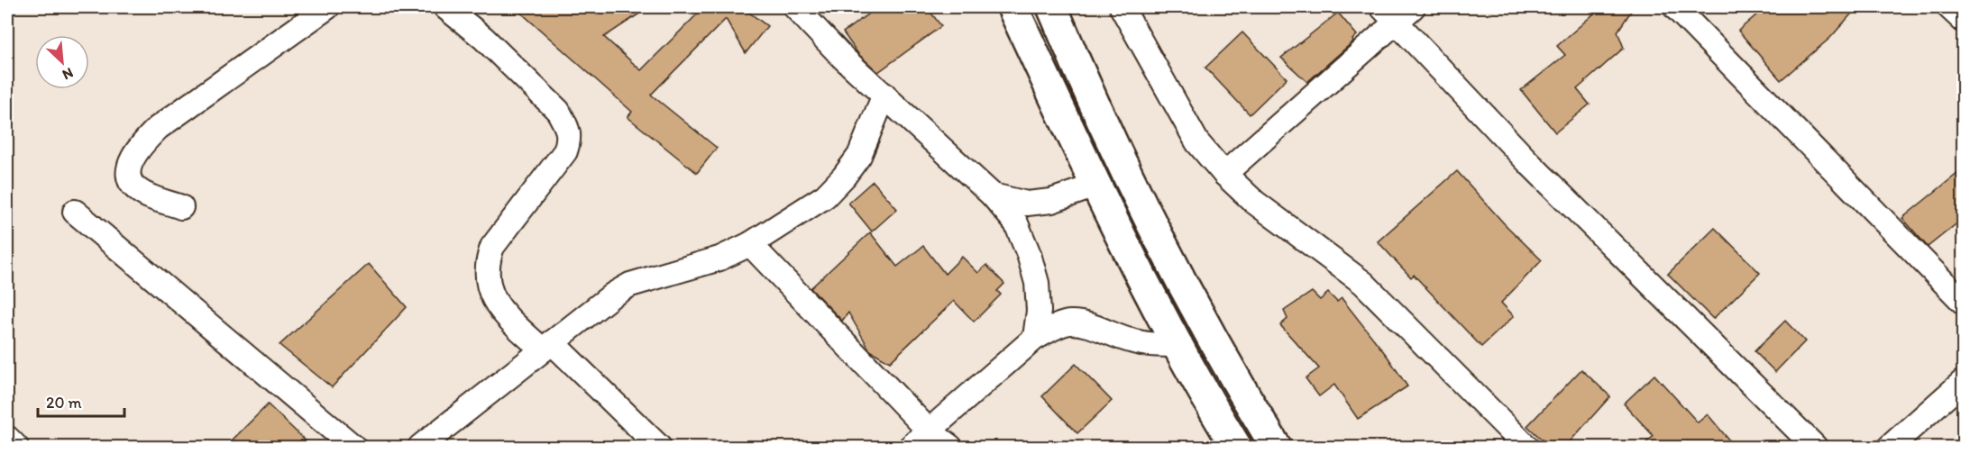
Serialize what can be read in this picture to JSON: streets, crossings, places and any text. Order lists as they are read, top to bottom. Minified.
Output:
{"scale_bar":"20 m","north":"bottom right"}
